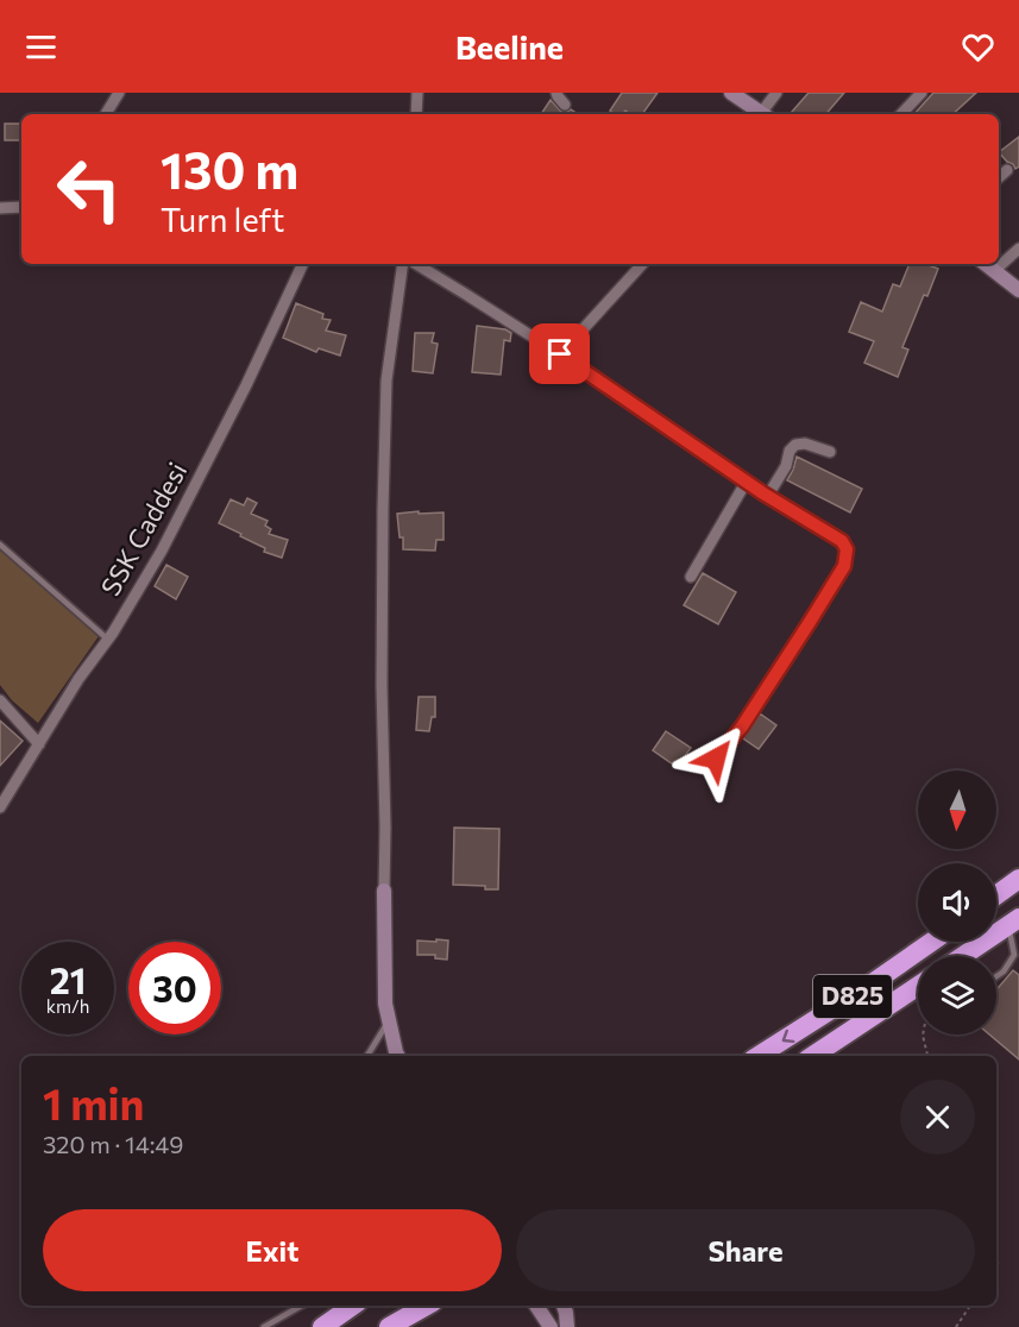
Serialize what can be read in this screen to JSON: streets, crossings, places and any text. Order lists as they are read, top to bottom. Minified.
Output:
{"streets":{"highway":["D825"],"street":["SSK Caddesi"]},"north":"bottom","page":{"header":"Beeline","turn":["130 m","Turn left"],"speed":"21 km/h","limit":"30","heading":["1 min","320 m · 14:49"],"buttons":["Exit","Share"]}}
